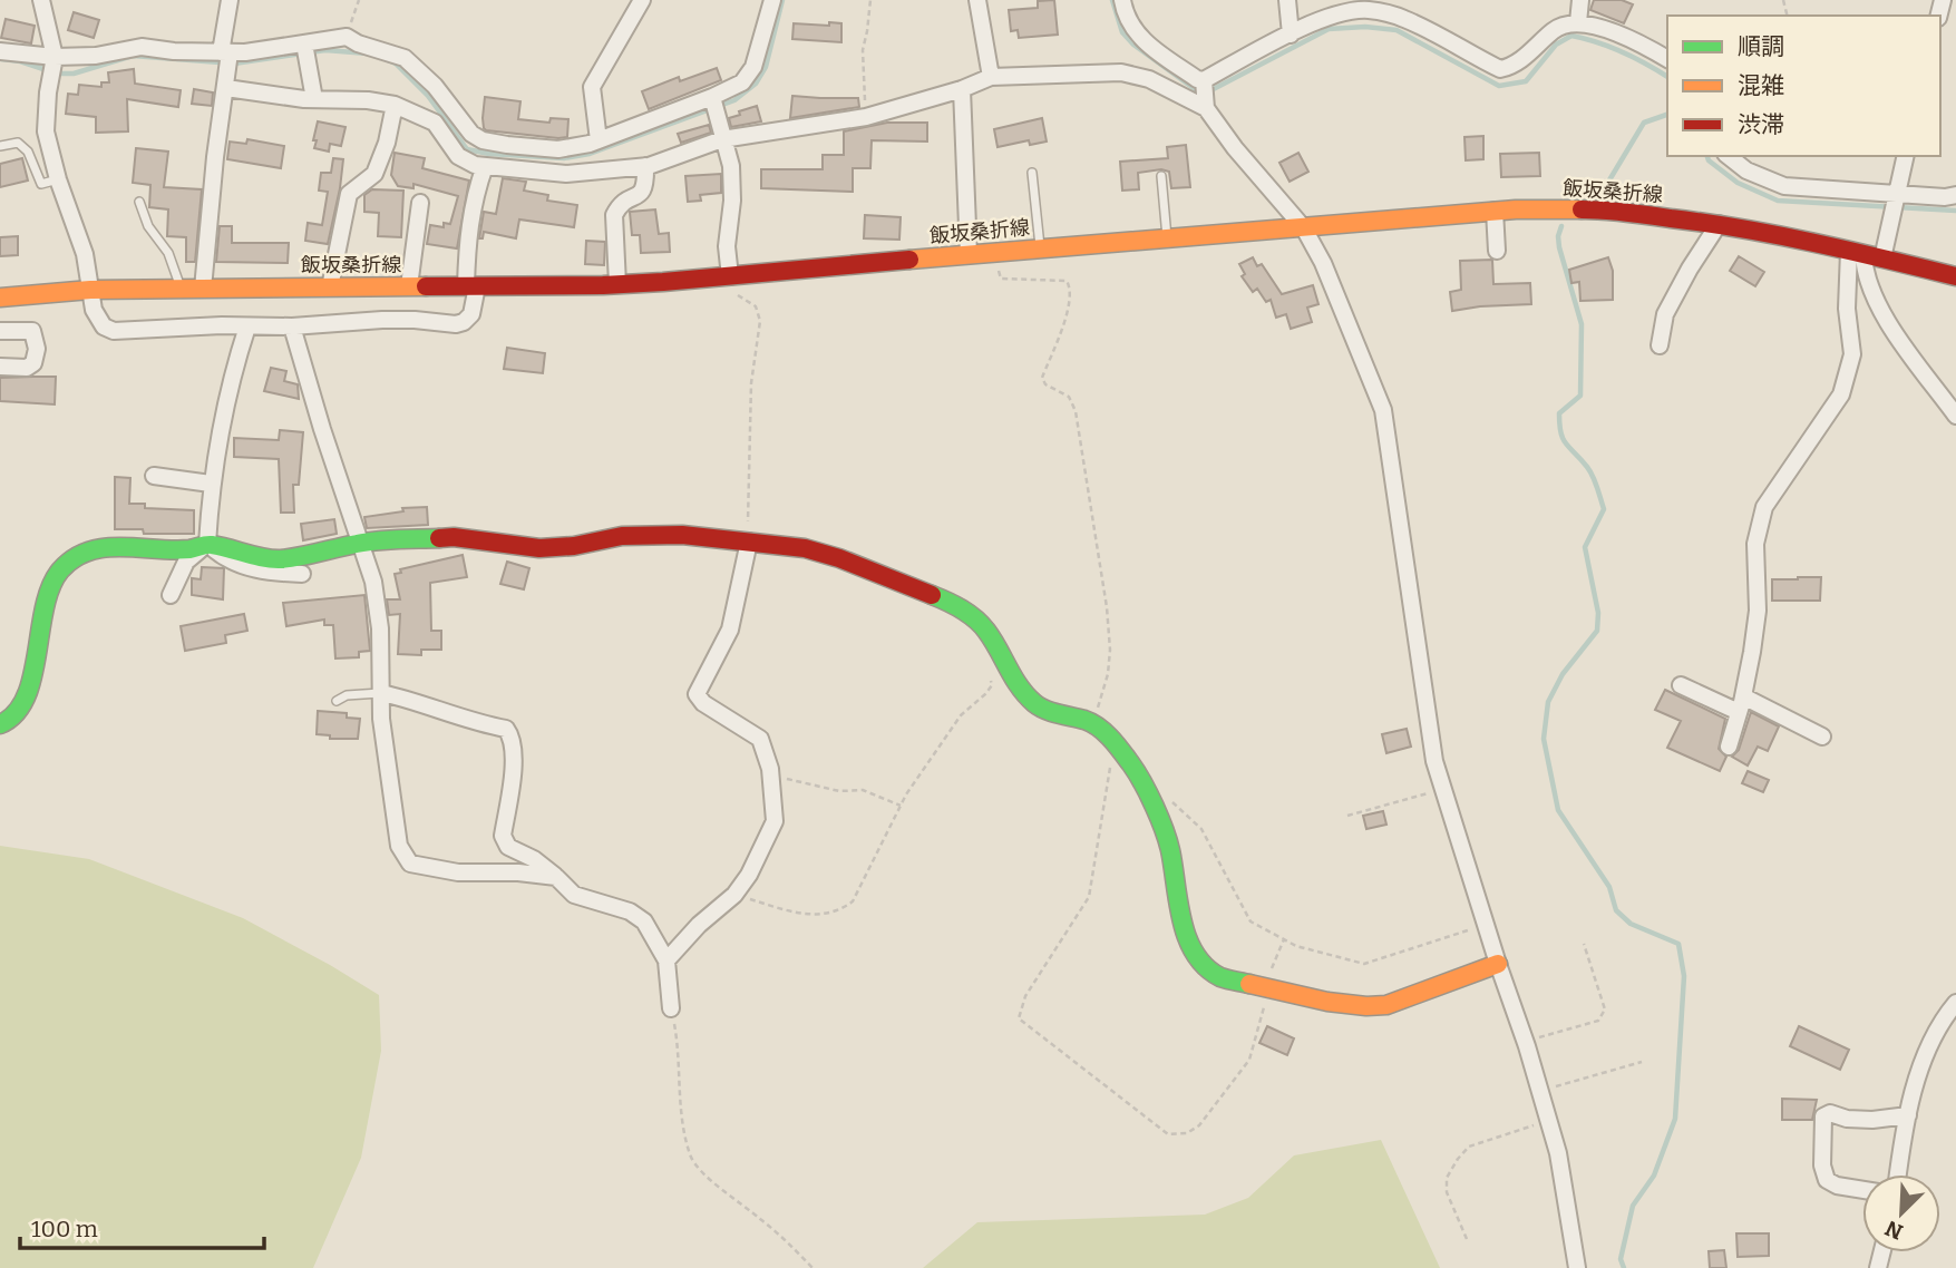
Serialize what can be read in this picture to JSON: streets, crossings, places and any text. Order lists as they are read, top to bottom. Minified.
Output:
{"streets":{"main road":["飯坂桑折線"]},"legend":["順調","混雑","渋滞"],"scale_bar":"100 m","north":"bottom left"}
